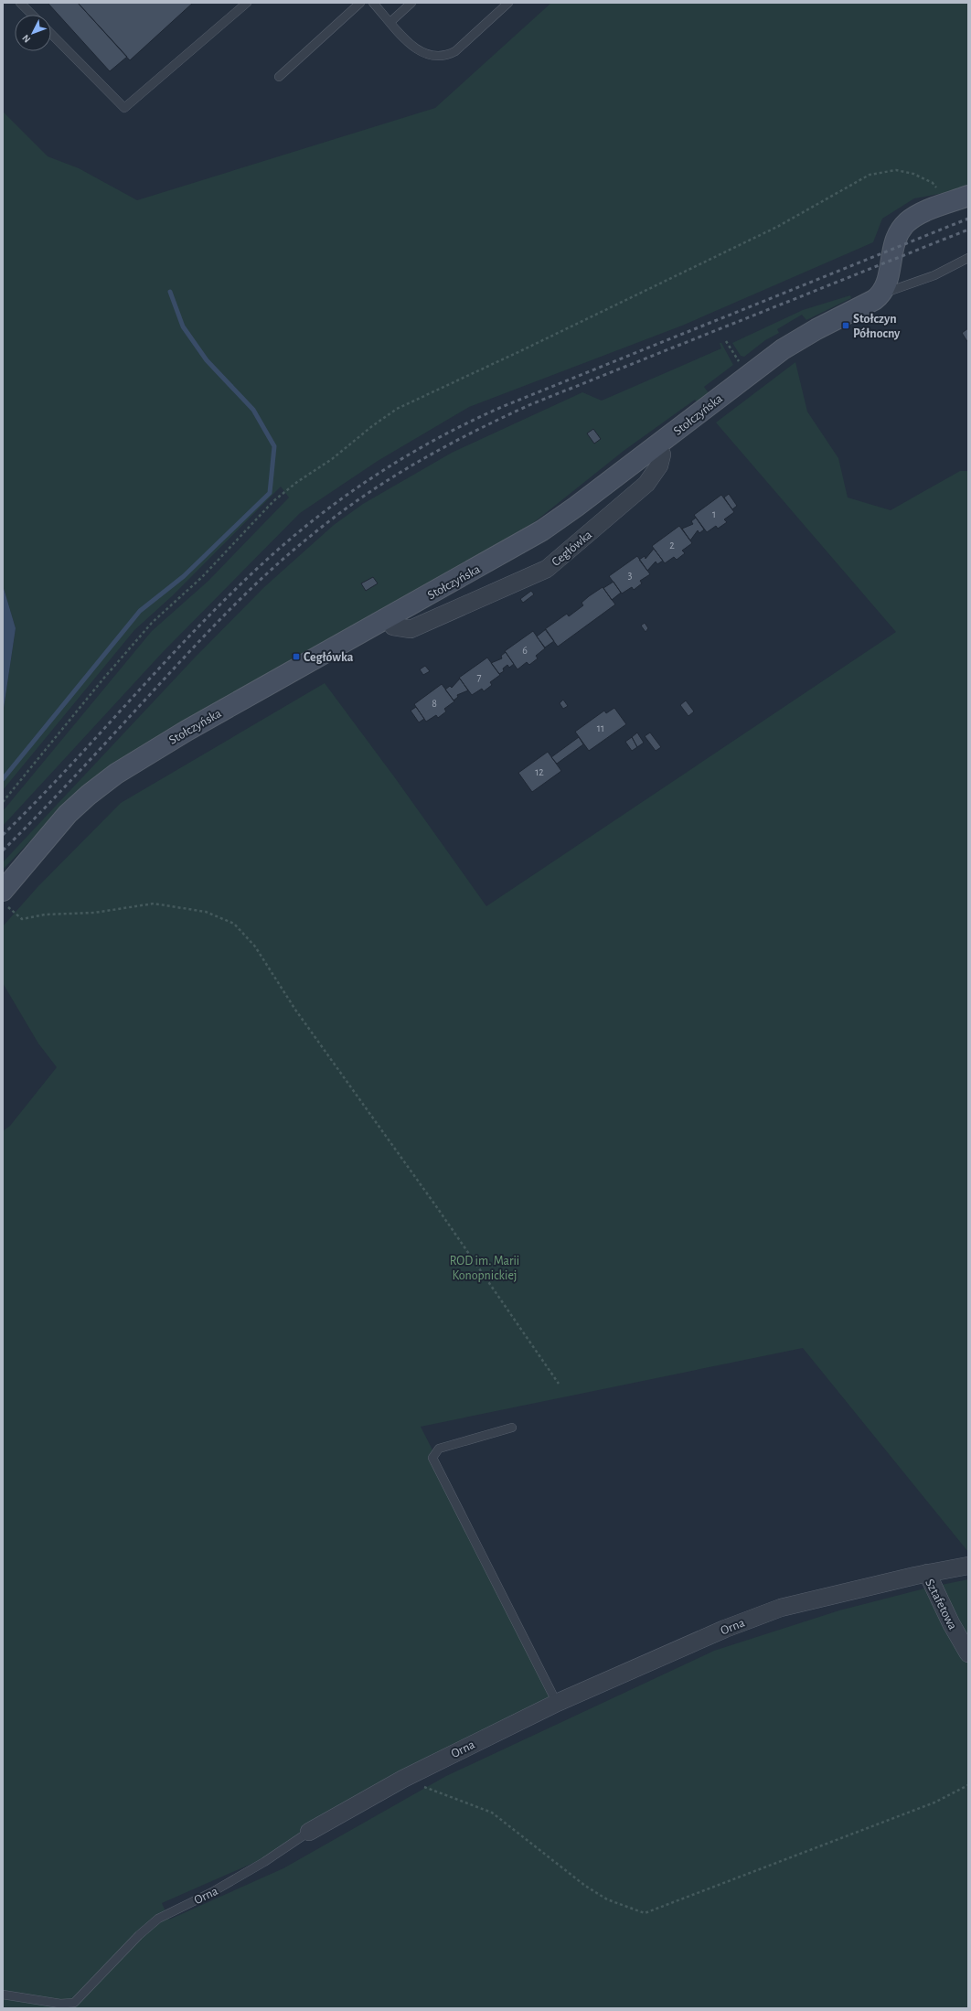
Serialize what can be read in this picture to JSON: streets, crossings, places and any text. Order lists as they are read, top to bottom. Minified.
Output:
{"streets":{"street":["Stołczyńska","Cegłówka","Sztafetowa","Orna"]},"crossings":[["Stołczyńska","Cegłówka"],["Sztafetowa","Orna"]],"parks":["ROD im. Marii Konopnickiej"],"places":{"transit":["Stołczyn Północny","Cegłówka"]},"house_numbers":["1","2","3","6","7","8","11","12"],"north":"bottom left"}
